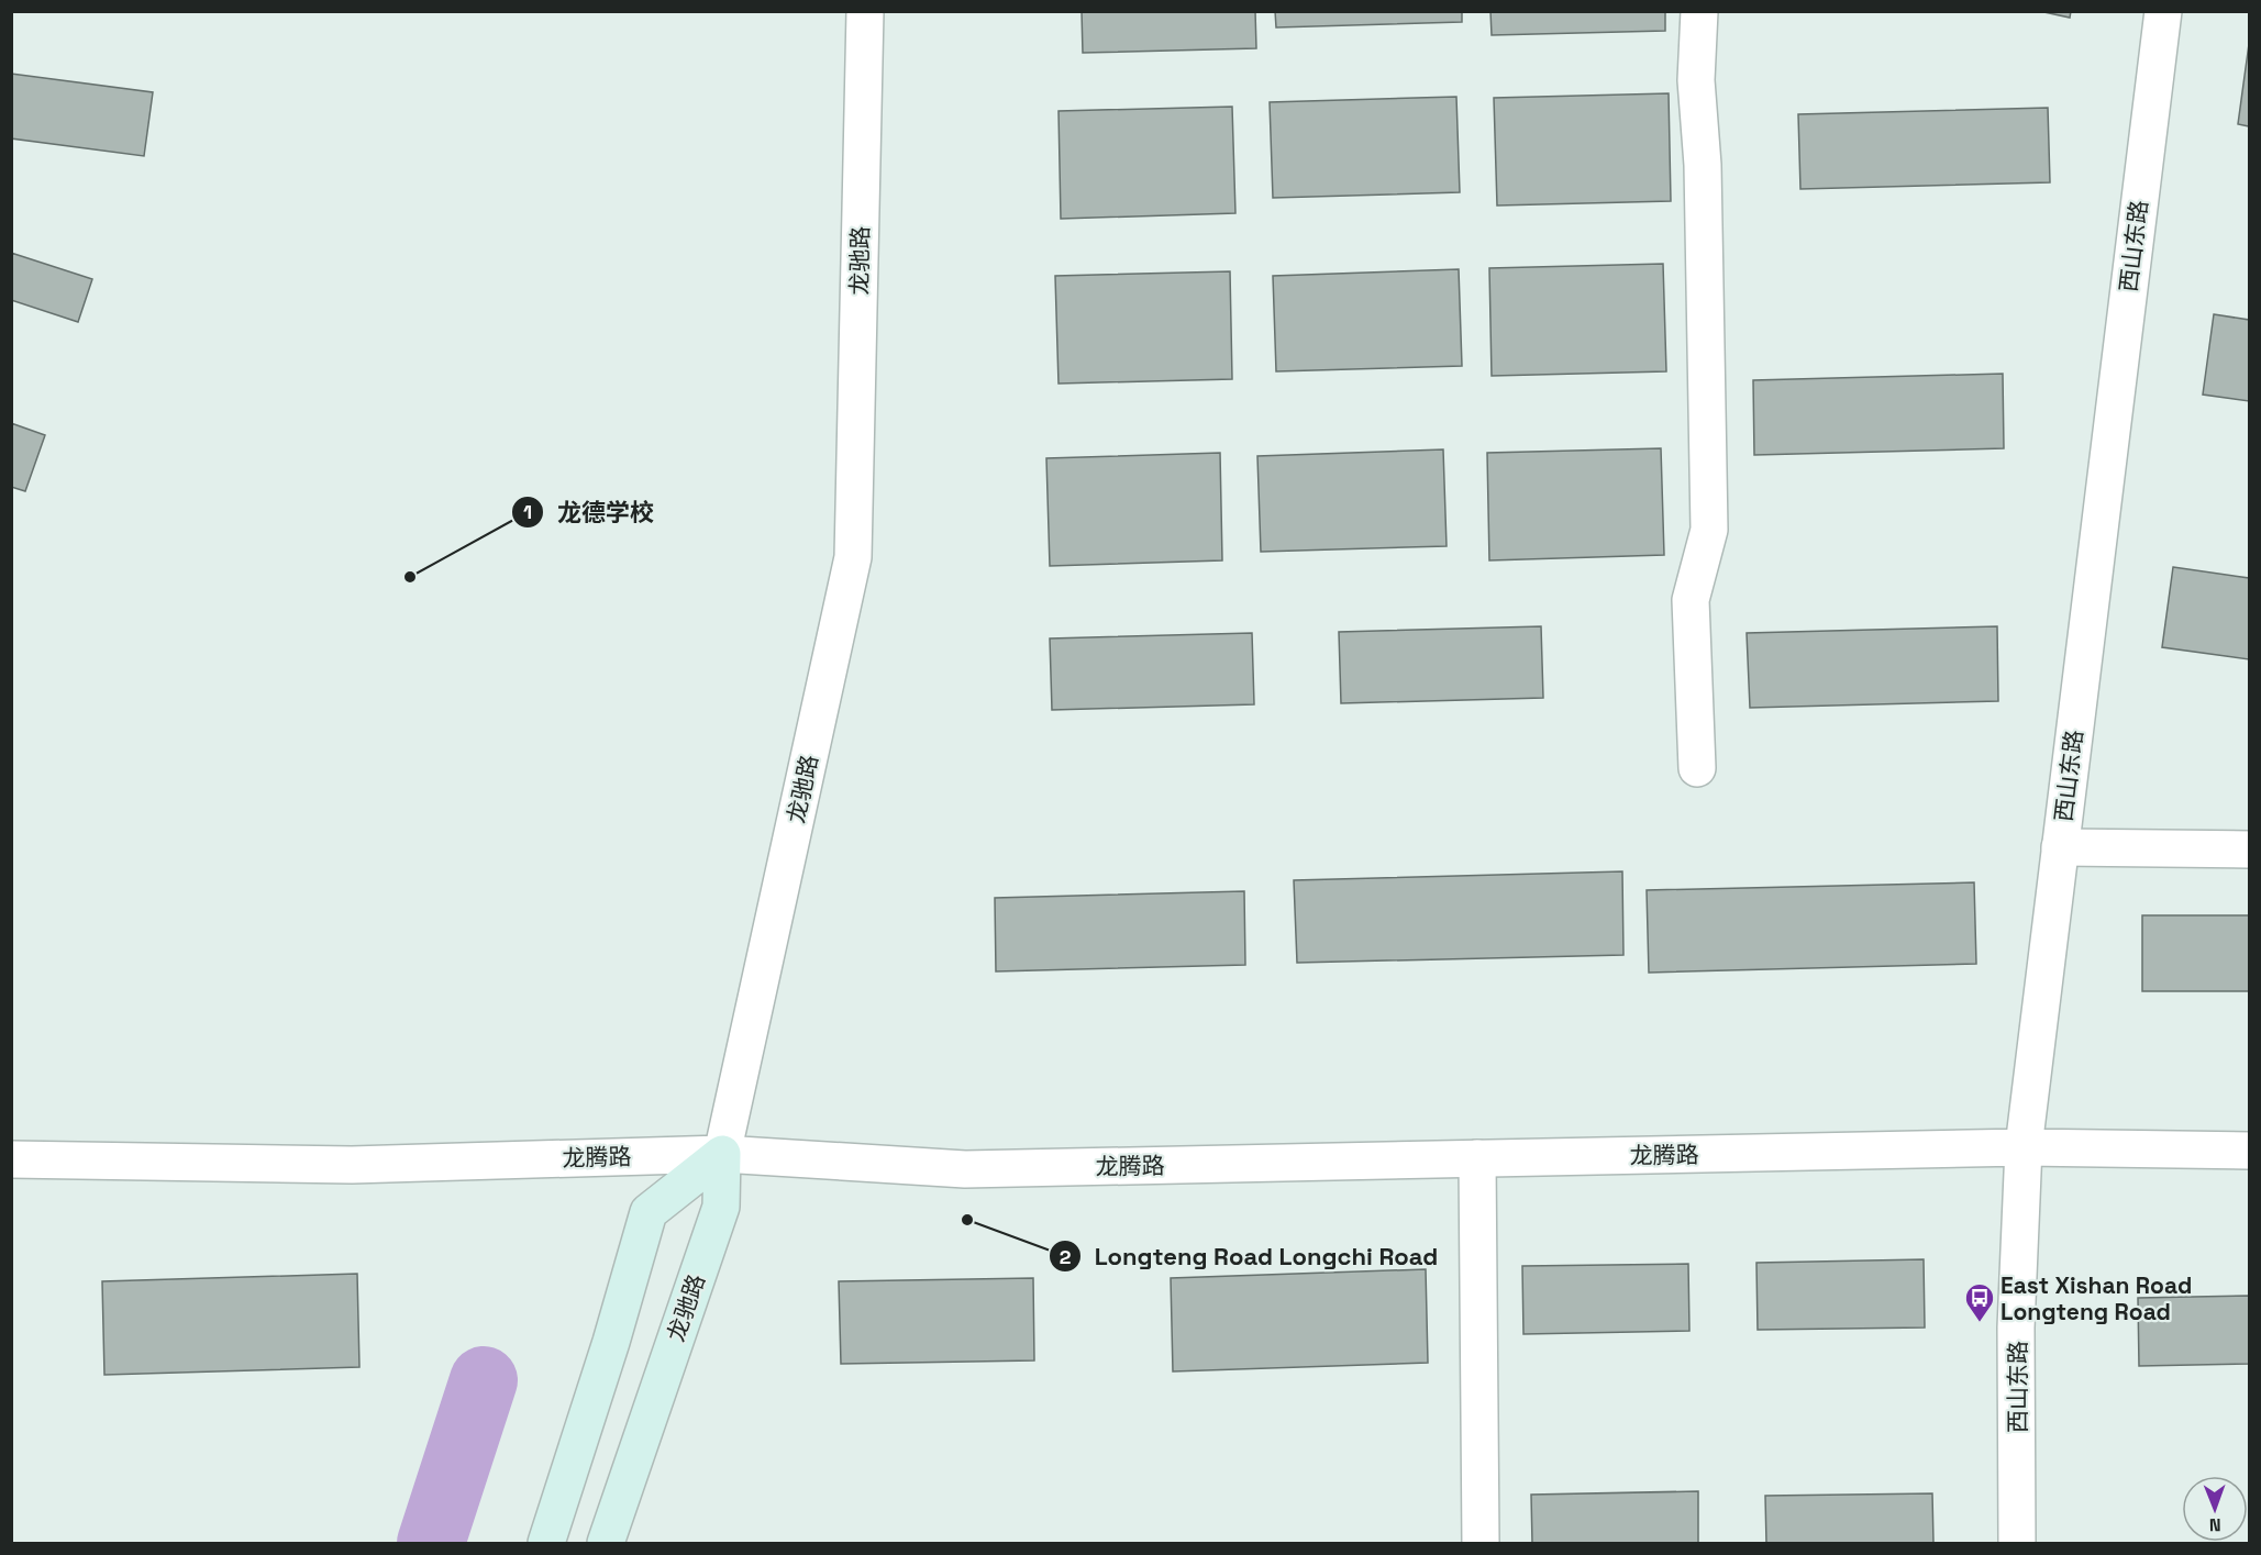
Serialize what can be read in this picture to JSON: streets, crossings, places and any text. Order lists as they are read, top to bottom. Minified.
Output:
{"streets":{"main road":["龙驰路"],"street":["西山东路","龙腾路"]},"crossings":[["西山东路","龙腾路"],["龙驰路","龙腾路"]],"places":{"other":["龙德学校","Longteng Road Longchi Road"],"bus stop":["East Xishan Road Longteng Road"]},"north":"bottom"}
